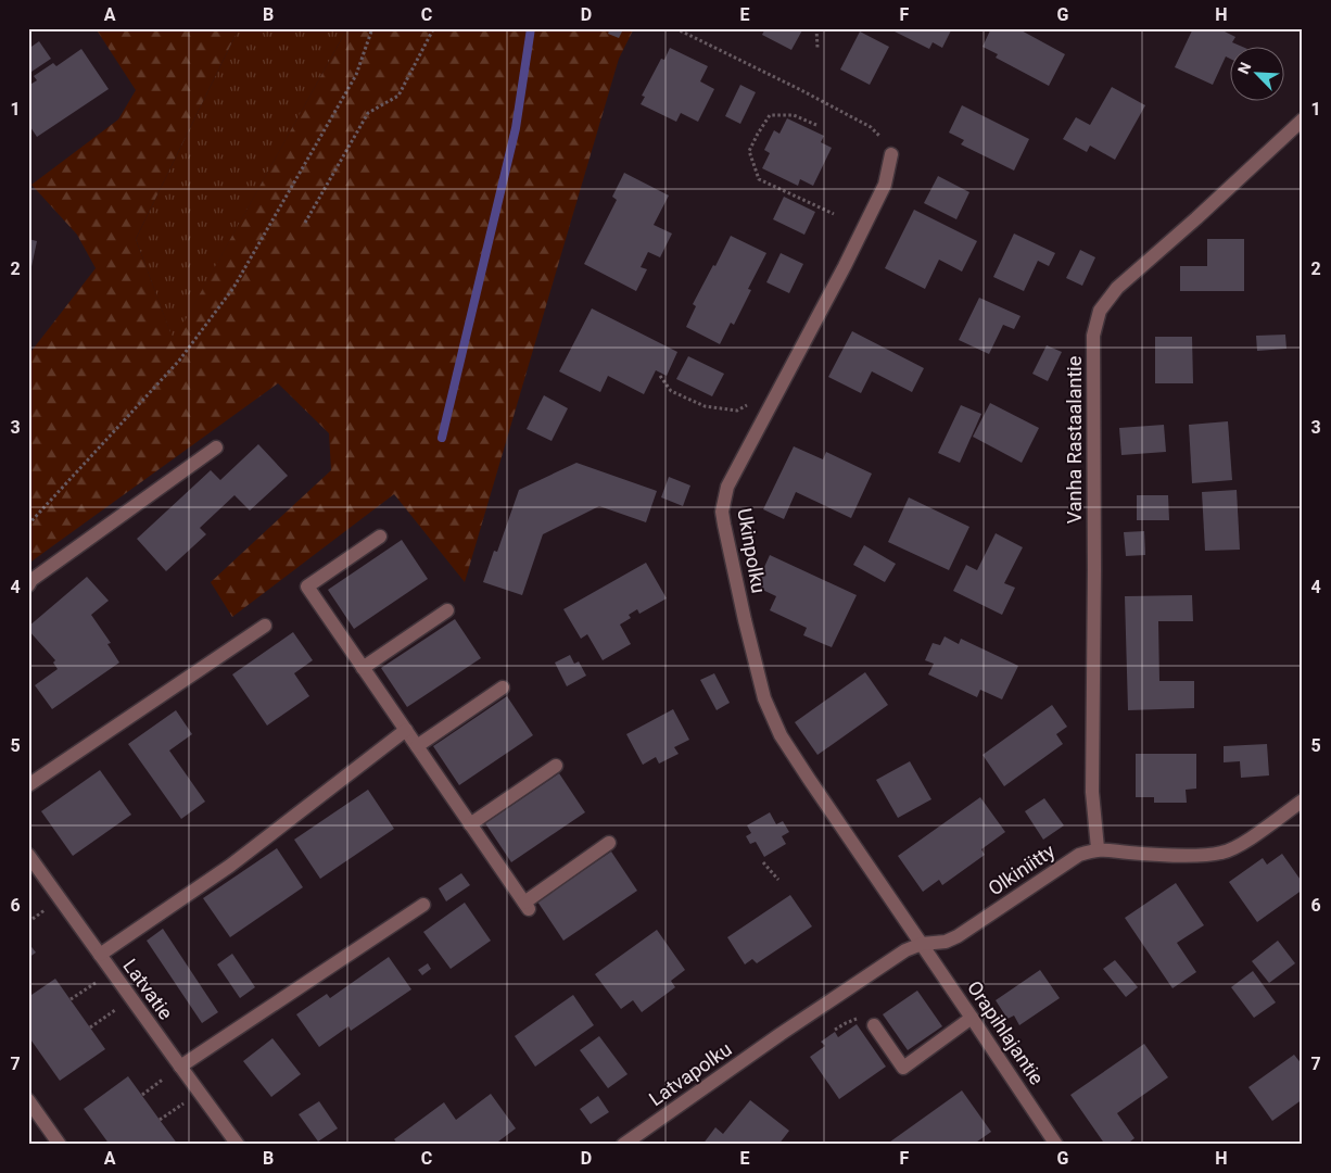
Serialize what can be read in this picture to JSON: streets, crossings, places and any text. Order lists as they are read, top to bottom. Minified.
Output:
{"streets":{"street":["Vanha Rastaalantie","Ukinpolku","Olkiniitty","Latvatie","Orapihlajantie","Latvapolku"]},"crossings":[["Vanha Rastaalantie","Olkiniitty"],["Ukinpolku","Olkiniitty"],["Ukinpolku","Orapihlajantie"],["Olkiniitty","Orapihlajantie"],["Olkiniitty","Latvapolku"]],"north":"top left","grid":{"columns":["A","B","C","D","E","F","G","H"],"rows":["1","2","3","4","5","6","7"]}}
